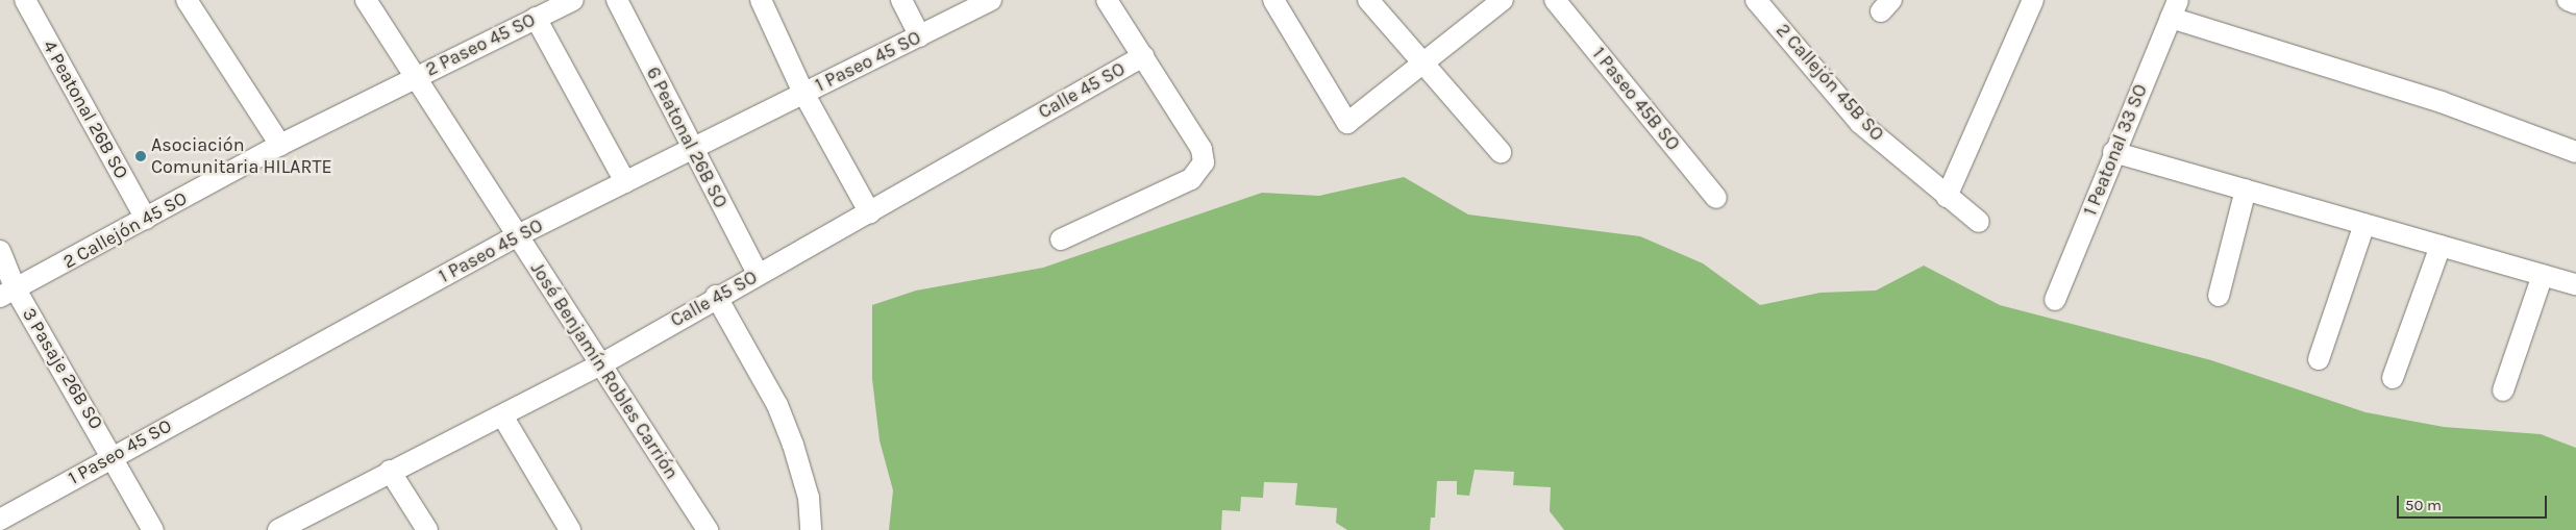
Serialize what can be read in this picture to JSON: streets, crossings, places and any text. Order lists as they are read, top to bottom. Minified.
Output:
{"streets":{"street":["2 Paseo 45 SO","1 Paseo 45 SO","2 Callejón 45B SO","Calle 45 SO","1 Paseo 45B SO","4 Peatonal 26B SO","6 Peatonal 26B SO","1 Peatonal 33 SO","2 Callejón 45 SO","3 Pasaje 26B SO","José Benjamín Robles Carrión"]},"crossings":[["2 Paseo 45 SO","2 Callejón 45 SO"],["2 Paseo 45 SO","José Benjamín Robles Carrión"],["1 Paseo 45 SO","6 Peatonal 26B SO"],["1 Paseo 45 SO","3 Pasaje 26B SO"],["1 Paseo 45 SO","José Benjamín Robles Carrión"],["Calle 45 SO","6 Peatonal 26B SO"],["Calle 45 SO","José Benjamín Robles Carrión"],["4 Peatonal 26B SO","2 Callejón 45 SO"],["2 Callejón 45 SO","3 Pasaje 26B SO"],["2 Callejón 45 SO","José Benjamín Robles Carrión"]],"places":["Asociación Comunitaria HILARTE"],"scale_bar":"50 m"}
